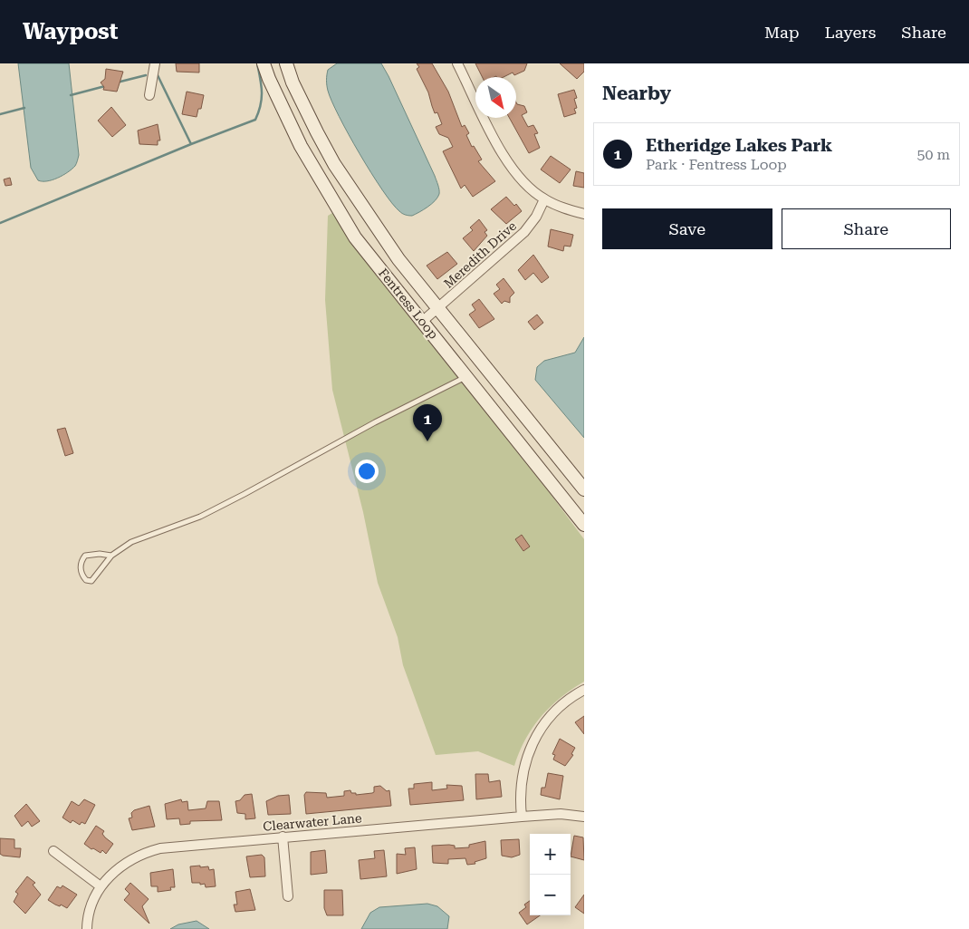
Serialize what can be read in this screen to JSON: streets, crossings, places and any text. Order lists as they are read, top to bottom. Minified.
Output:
{"streets":{"street":["Meredith Drive","Fentress Loop","Clearwater Lane"]},"crossings":[["Meredith Drive","Fentress Loop"]],"north":"bottom right","page":{"header":"Waypost","nav":["Map","Layers","Share"],"heading":"Nearby","list":[{"mark":"1","name":"Etheridge Lakes Park","note":"Park · Fentress Loop","value":"50 m"}],"buttons":["Save","Share"],"pins":"1","map_buttons":["+","−"]}}
